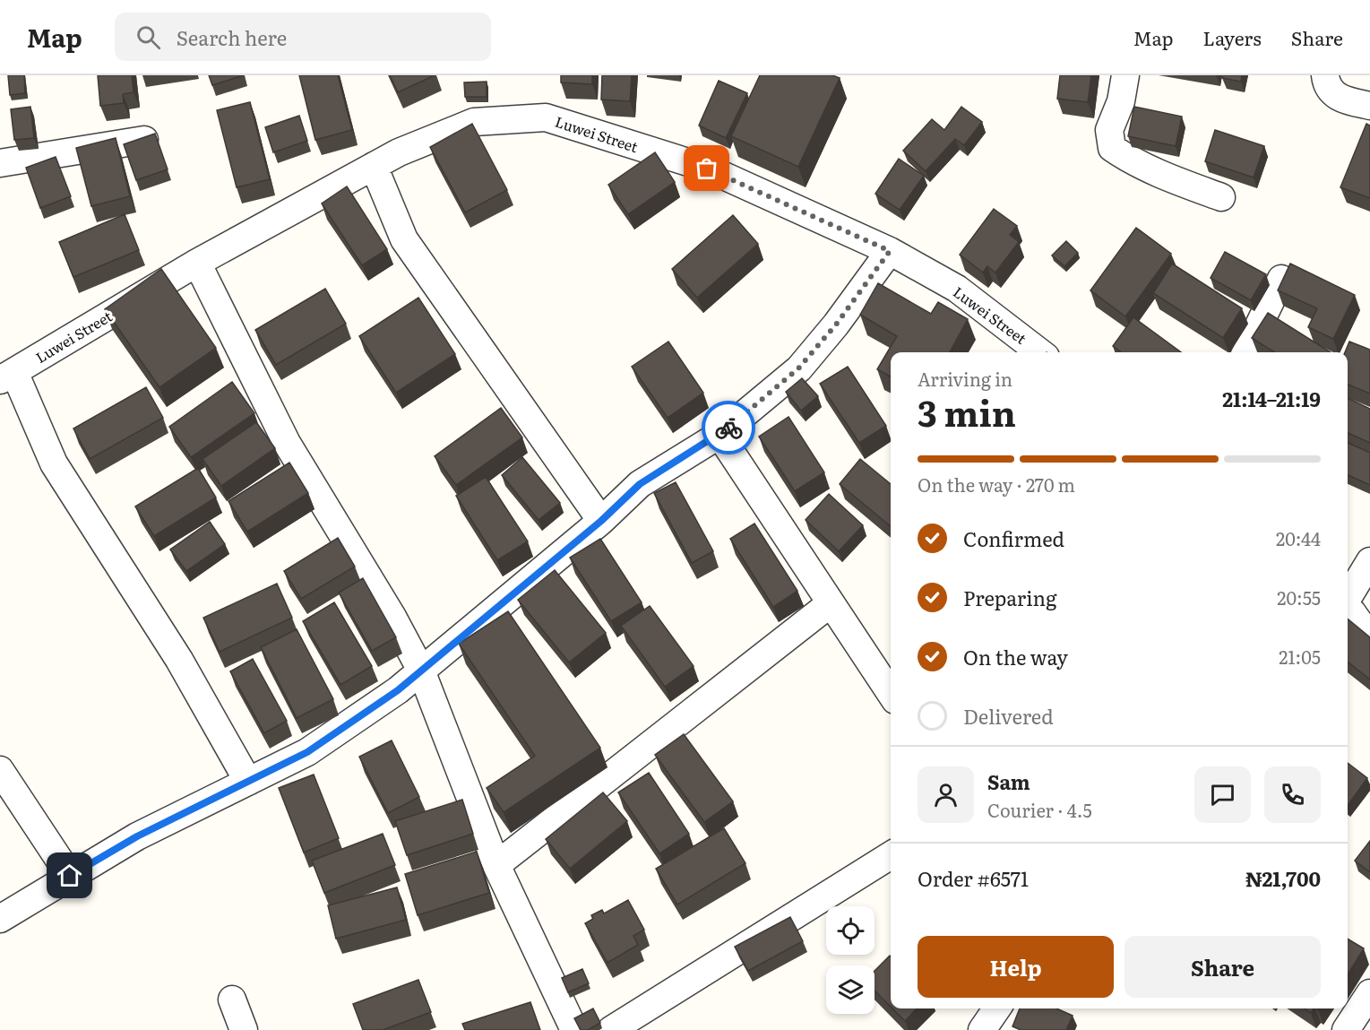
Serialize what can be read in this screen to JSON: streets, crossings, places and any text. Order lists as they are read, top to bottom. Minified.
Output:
{"streets":{"street":["Luwei Street"]},"page":{"header":"Map","search":"Search here","nav":["Map","Layers","Share"],"heading":["3 min","Arriving in","21:14–21:19"],"panel":["Sam","Courier · 4.5","Order #6571","₦21,700"],"bar":"On the way · 270 m","list":[["Confirmed","20:44"],["Preparing","20:55"],["On the way","21:05"],"Delivered"],"buttons":["Help","Share"]}}
